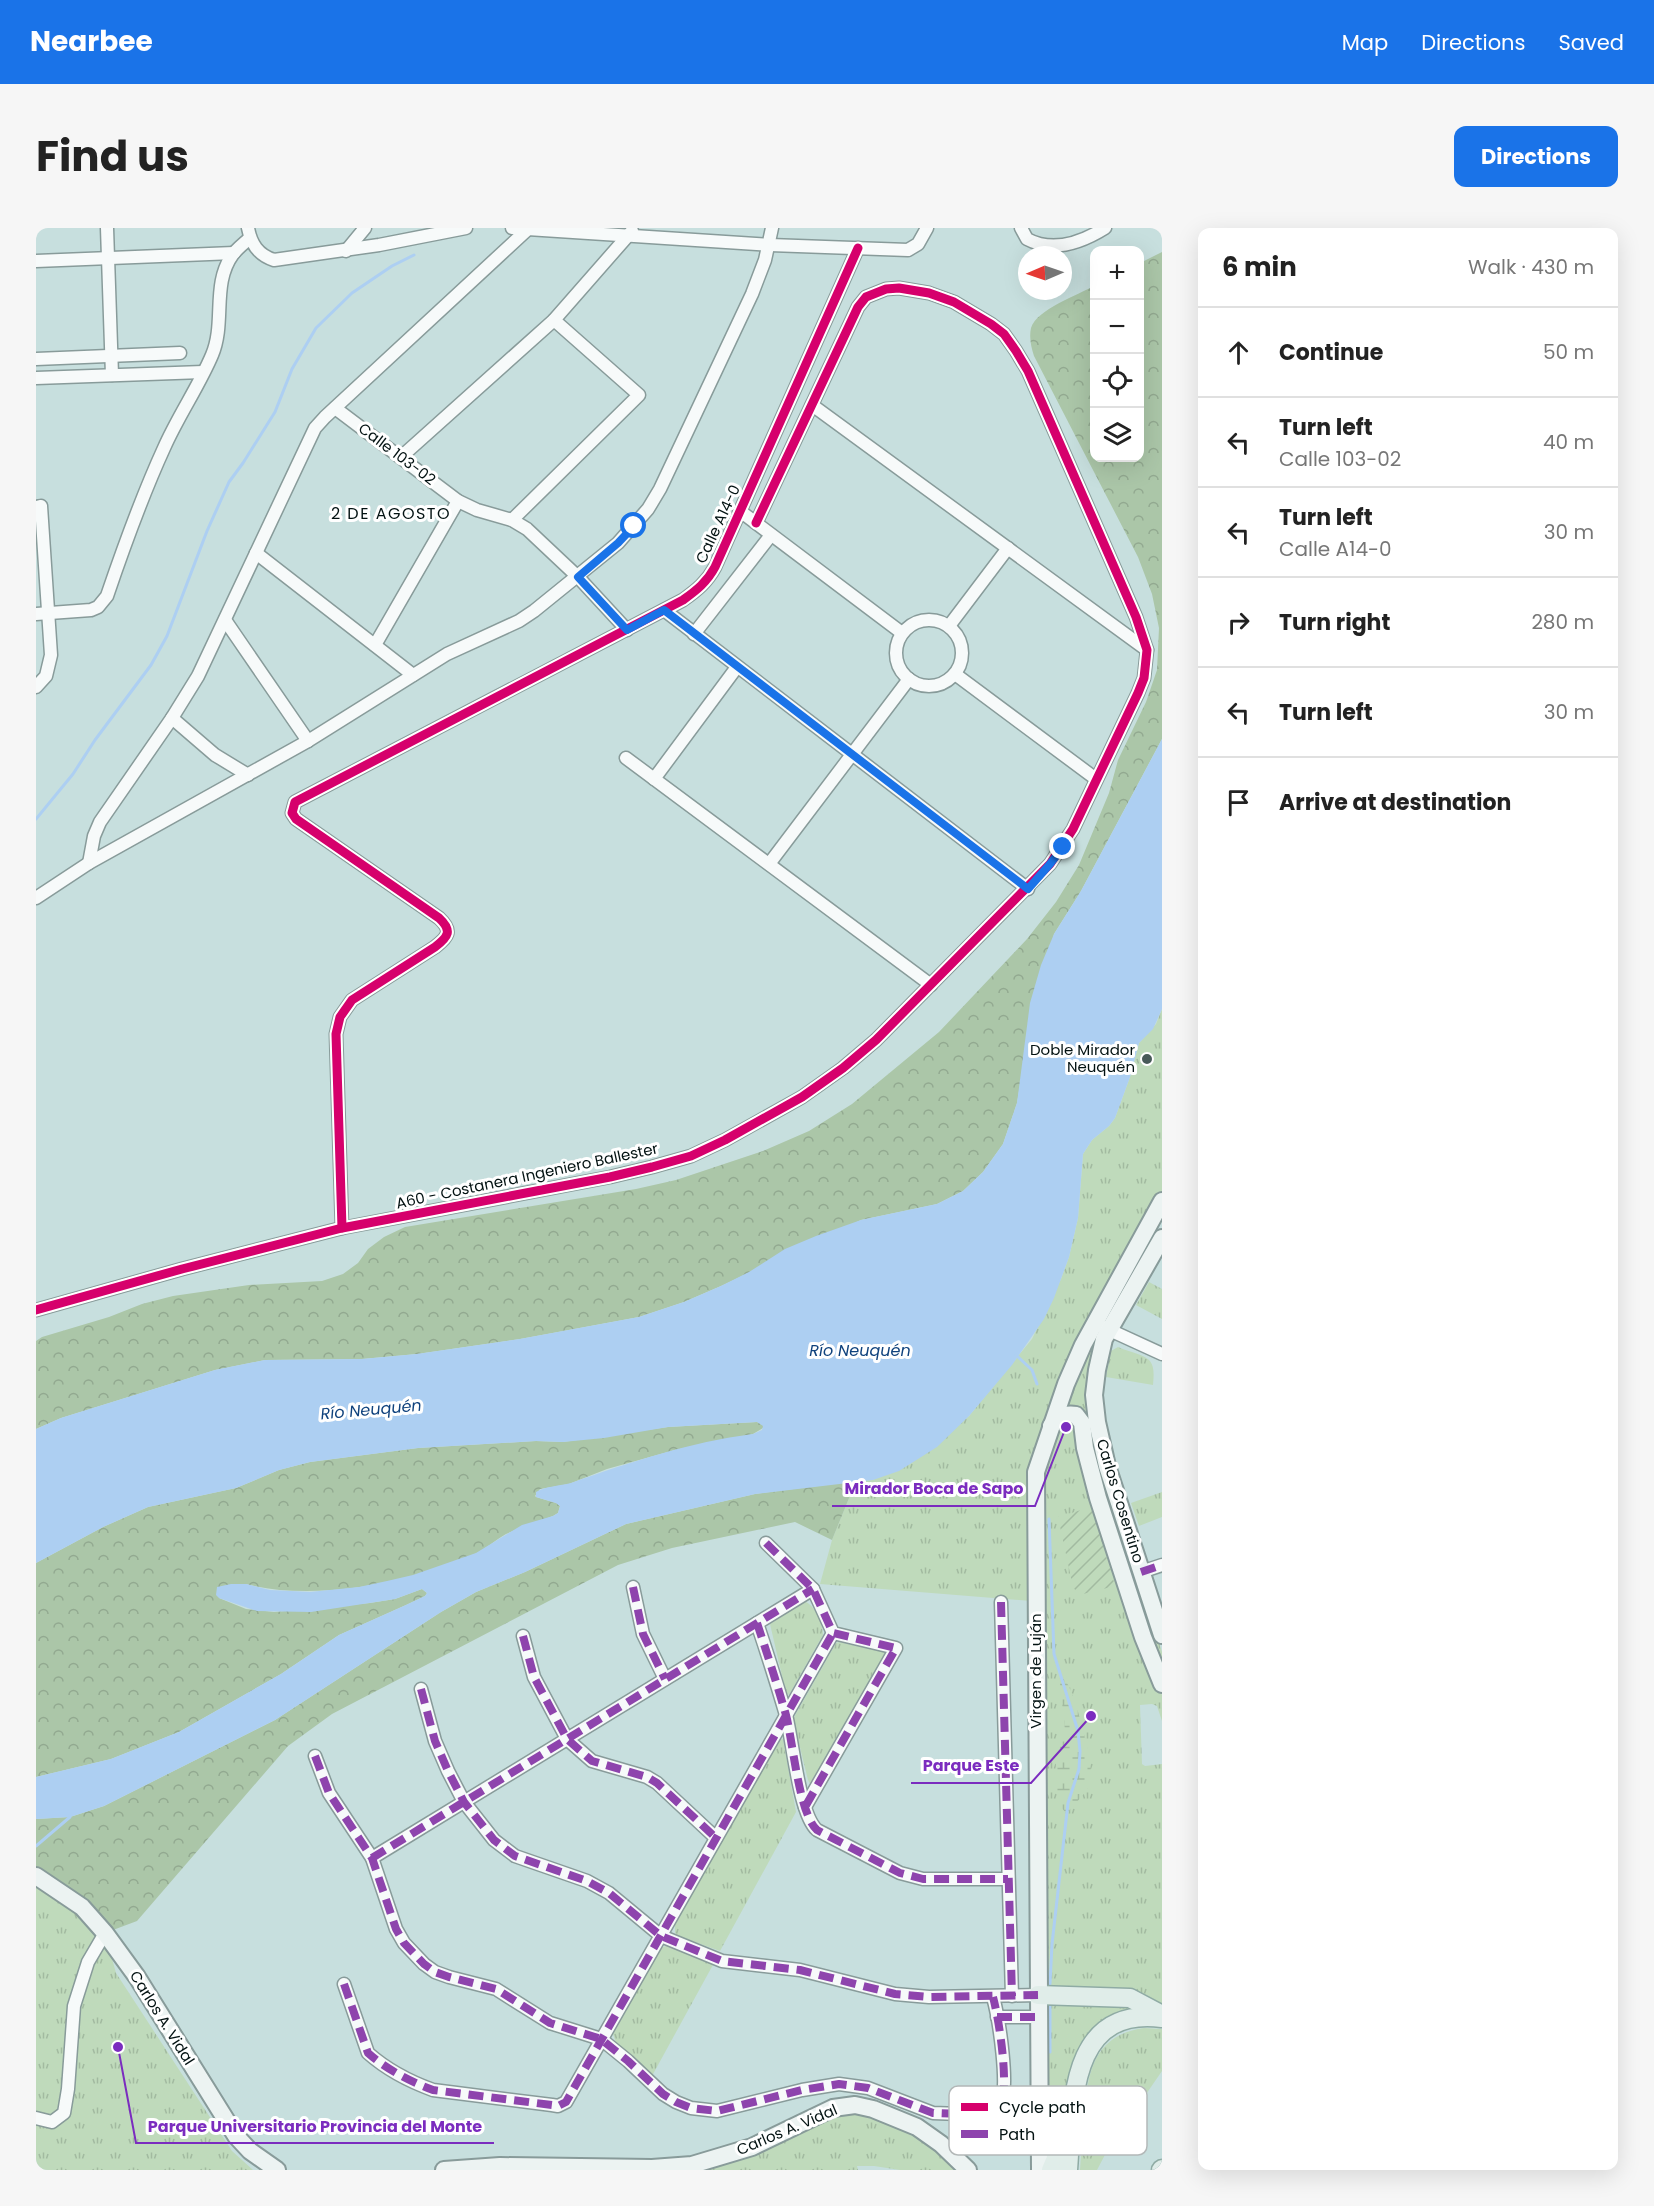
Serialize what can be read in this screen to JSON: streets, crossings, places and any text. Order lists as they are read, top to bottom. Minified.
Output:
{"streets":{"street":["Calle 103-02","Calle A14-0","A60 - Costanera Ingeniero Ballester","Carlos Cosentino","Virgen de Luján","Carlos A. Vidal"]},"crossings":[["Calle 103-02","Calle A14-0"],["Calle A14-0","A60 - Costanera Ingeniero Ballester"],["Carlos Cosentino","Virgen de Luján"]],"districts":["2 DE AGOSTO"],"water":["Río Neuquén"],"places":["Doble Mirador Neuquén","Mirador Boca de Sapo","Parque Este","Parque Universitario Provincia del Monte"],"legend":["Cycle path","Path"],"north":"left","page":{"header":"Nearbee","nav":["Map","Directions","Saved"],"title":"Find us","buttons":"Directions","heading":["6 min","Walk · 430 m"],"map_buttons":["+","−"],"list":[["Continue","50 m"],["Turn left","Calle 103-02","40 m"],["Turn left","Calle A14-0","30 m"],["Turn right","280 m"],["Turn left","30 m"],"Arrive at destination"]}}
